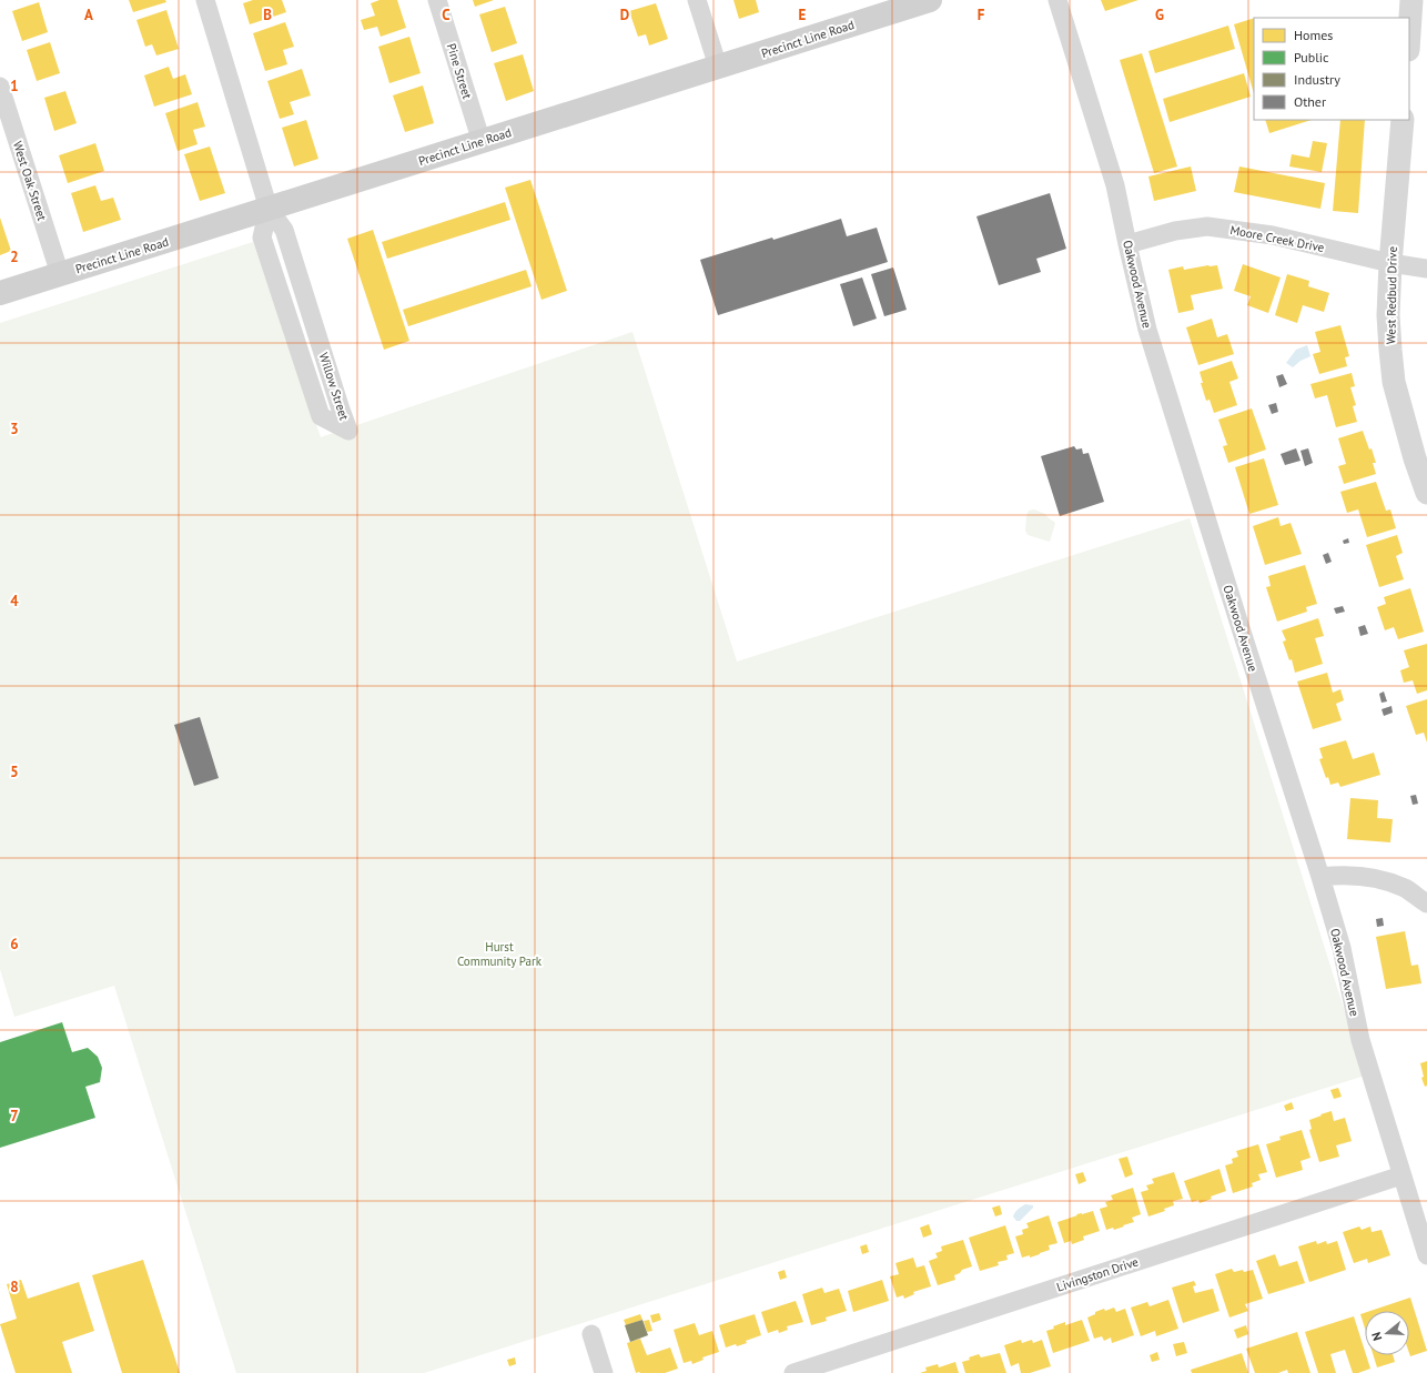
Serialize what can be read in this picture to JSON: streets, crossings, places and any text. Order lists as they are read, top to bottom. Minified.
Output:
{"streets":{"main road":["Precinct Line Road"],"street":["Pine Street","West Oak Street","Moore Creek Drive","Oakwood Avenue","West Redbud Drive","Willow Street","Livingston Drive"]},"crossings":[["Precinct Line Road","Pine Street"],["Precinct Line Road","West Oak Street"],["Precinct Line Road","Willow Street"],["Moore Creek Drive","Oakwood Avenue"],["Moore Creek Drive","West Redbud Drive"],["Oakwood Avenue","Livingston Drive"]],"parks":["Hurst Community Park"],"legend":["Homes","Public","Industry","Other"],"north":"left","grid":{"columns":["A","B","C","D","E","F","G"],"rows":["1","2","3","4","5","6","7","8"]}}
